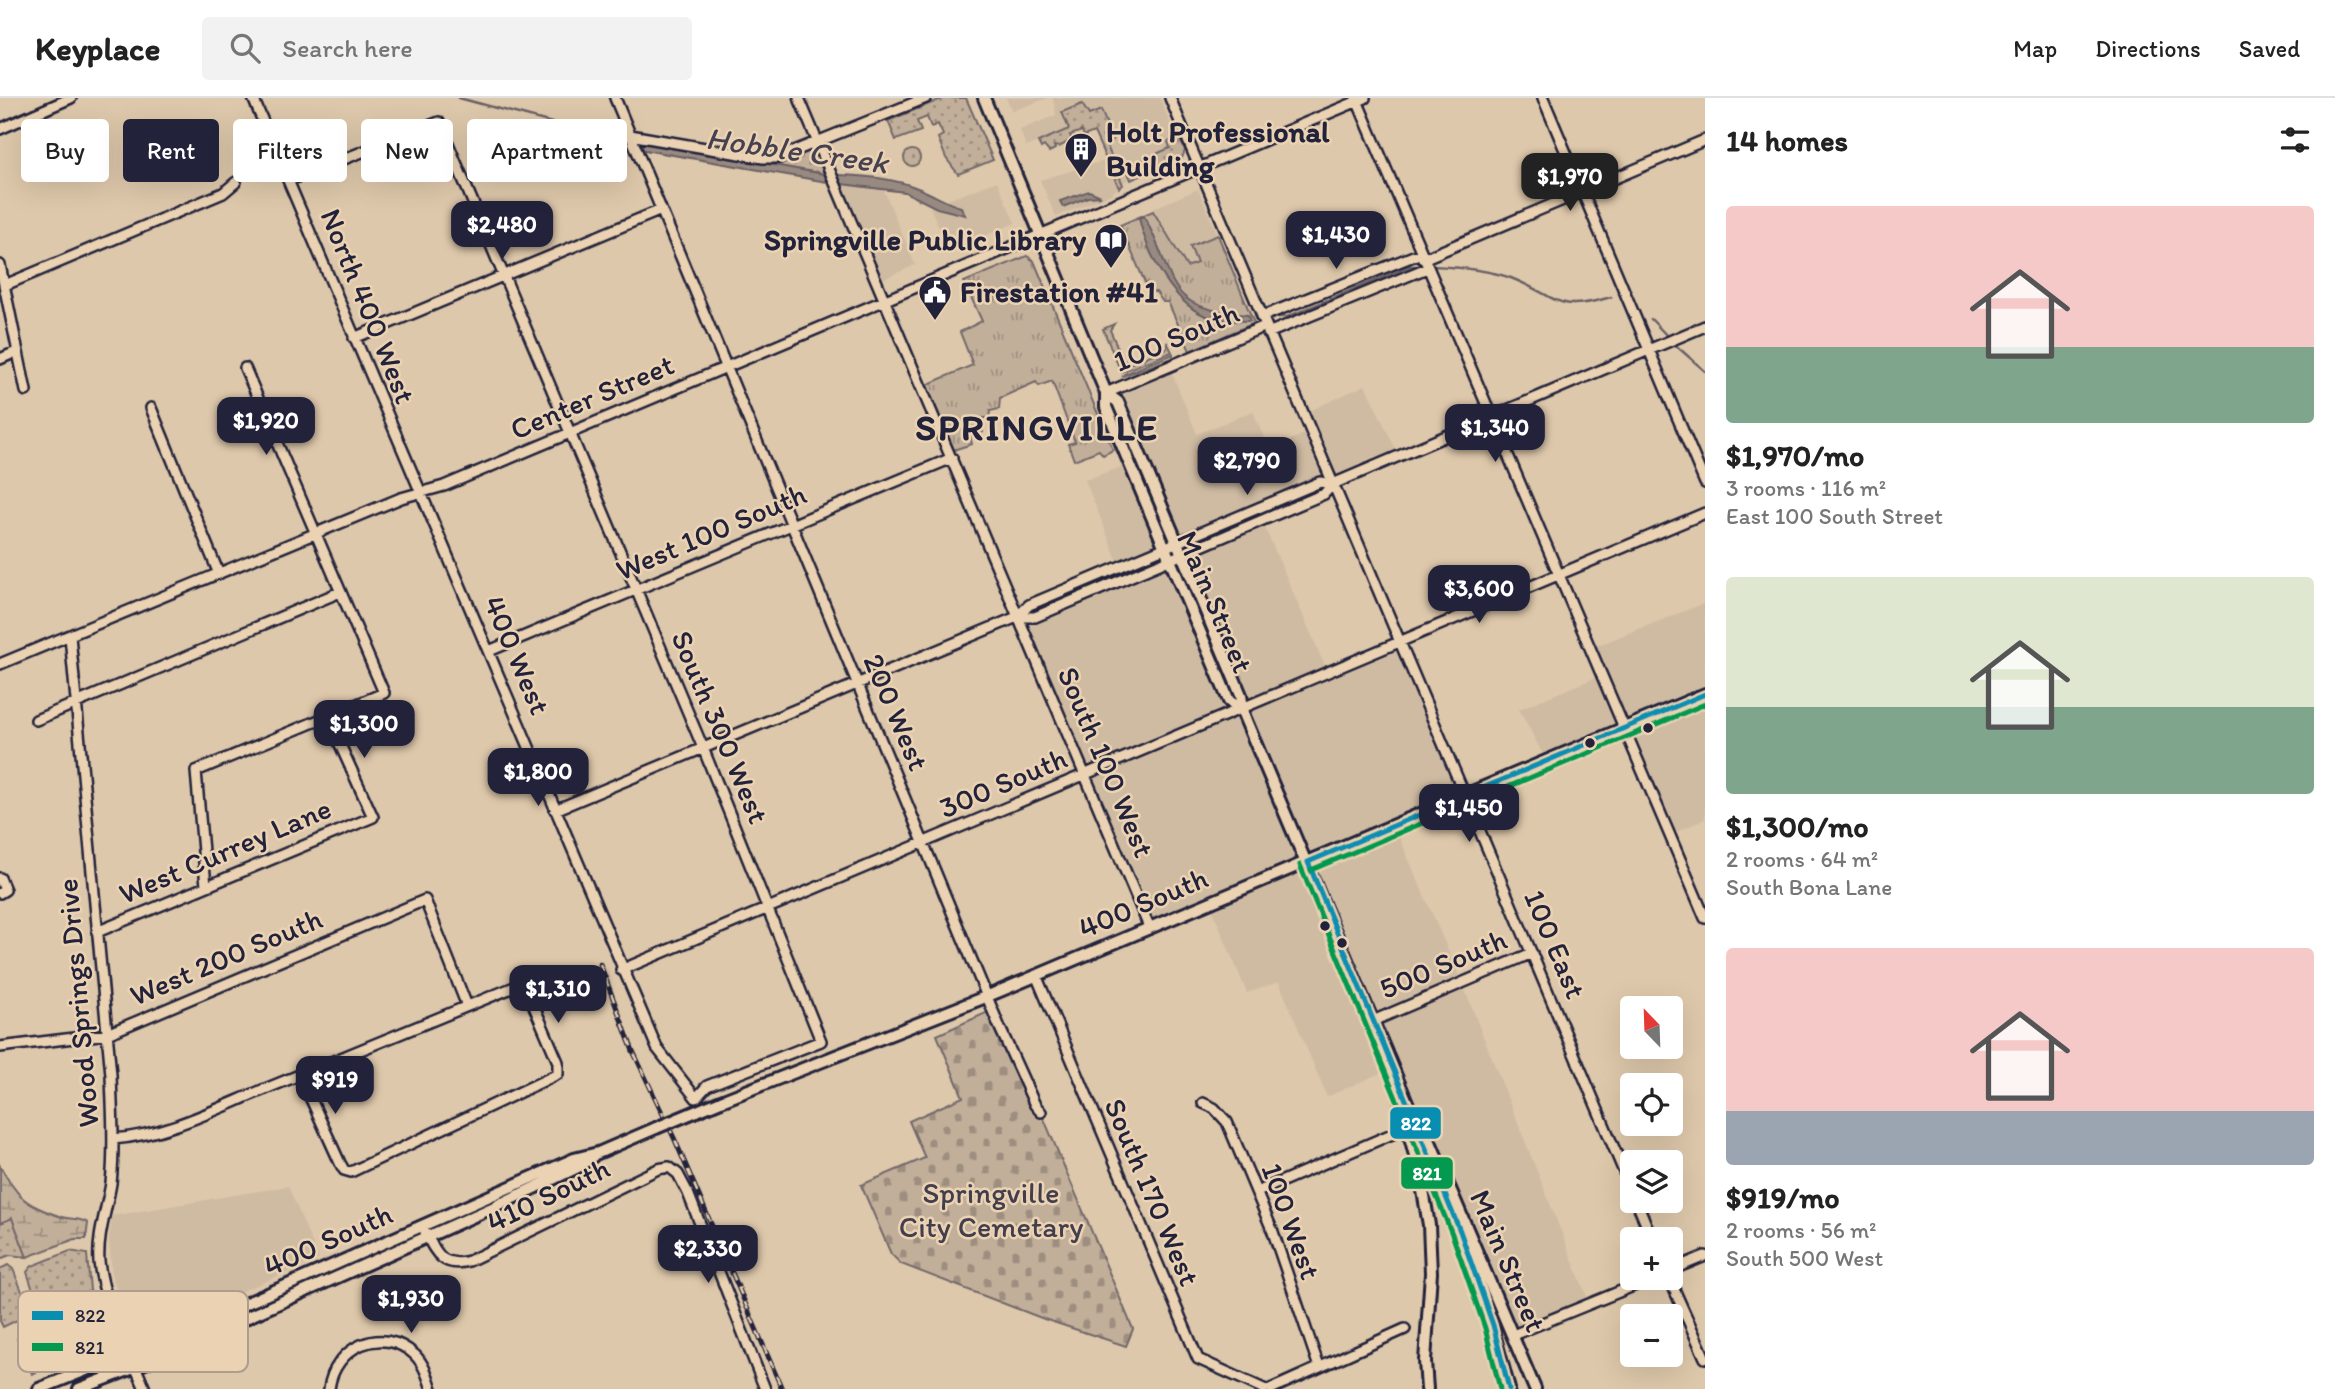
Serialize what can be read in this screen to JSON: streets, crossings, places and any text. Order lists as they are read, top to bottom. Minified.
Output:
{"streets":{"main road":["Main Street","400 South"],"street":["North 400 West","100 South","Center Street","West 100 South","400 West","200 West","South 300 West","South 100 West","300 South","West Currey Lane","100 East","West 200 South","500 South","Wood Springs Drive","South 170 West","410 South","100 West"]},"crossings":[["North 400 West","Center Street"],["North 400 West","400 West"],["100 South","Main Street"],["100 South","100 East"],["Center Street","Main Street"],["Center Street","400 West"],["Center Street","200 West"],["Center Street","South 300 West"],["Center Street","South 100 West"],["Center Street","100 East"],["Center Street","Wood Springs Drive"],["West 100 South","400 West"],["West 100 South","200 West"],["West 100 South","South 300 West"],["West 100 South","South 100 West"],["Main Street","300 South"],["Main Street","400 South"],["Main Street","500 South"],["400 West","South 300 West"],["400 West","300 South"],["200 West","300 South"],["200 West","400 South"],["South 300 West","300 South"],["South 100 West","300 South"],["South 100 West","400 South"],["300 South","100 East"],["West Currey Lane","Wood Springs Drive"],["400 South","100 East"],["400 South","South 170 West"],["400 South","410 South"],["100 East","500 South"],["West 200 South","Wood Springs Drive"]],"districts":["SPRINGVILLE"],"water":["Hobble Creek"],"parks":["Springville City Cemetary"],"places":{"building":["Holt Professional Building"],"library":["Springville Public Library"],"public building":["Firestation #41"]},"lines":["transit line 822","transit line 821"],"legend":["822","821"],"north":"top left","page":{"header":"Keyplace","search":"Search here","nav":["Map","Directions","Saved"],"heading":"14 homes","chip":["Buy","Rent","Filters","New","Apartment"],"price":["$1,970","$2,480","$1,430","$1,920","$1,340","$2,790","$3,600","$1,300","$1,800","$1,450","$1,310","$919","$2,330","$1,930"],"list":[{"name":"$1,970/mo","note":"3 rooms · 116 m² · East 100 South Street"},{"name":"$1,300/mo","note":"2 rooms · 64 m² · South Bona Lane"},{"name":"$919/mo","note":"2 rooms · 56 m² · South 500 West"}],"map_buttons":["+","−"]}}
